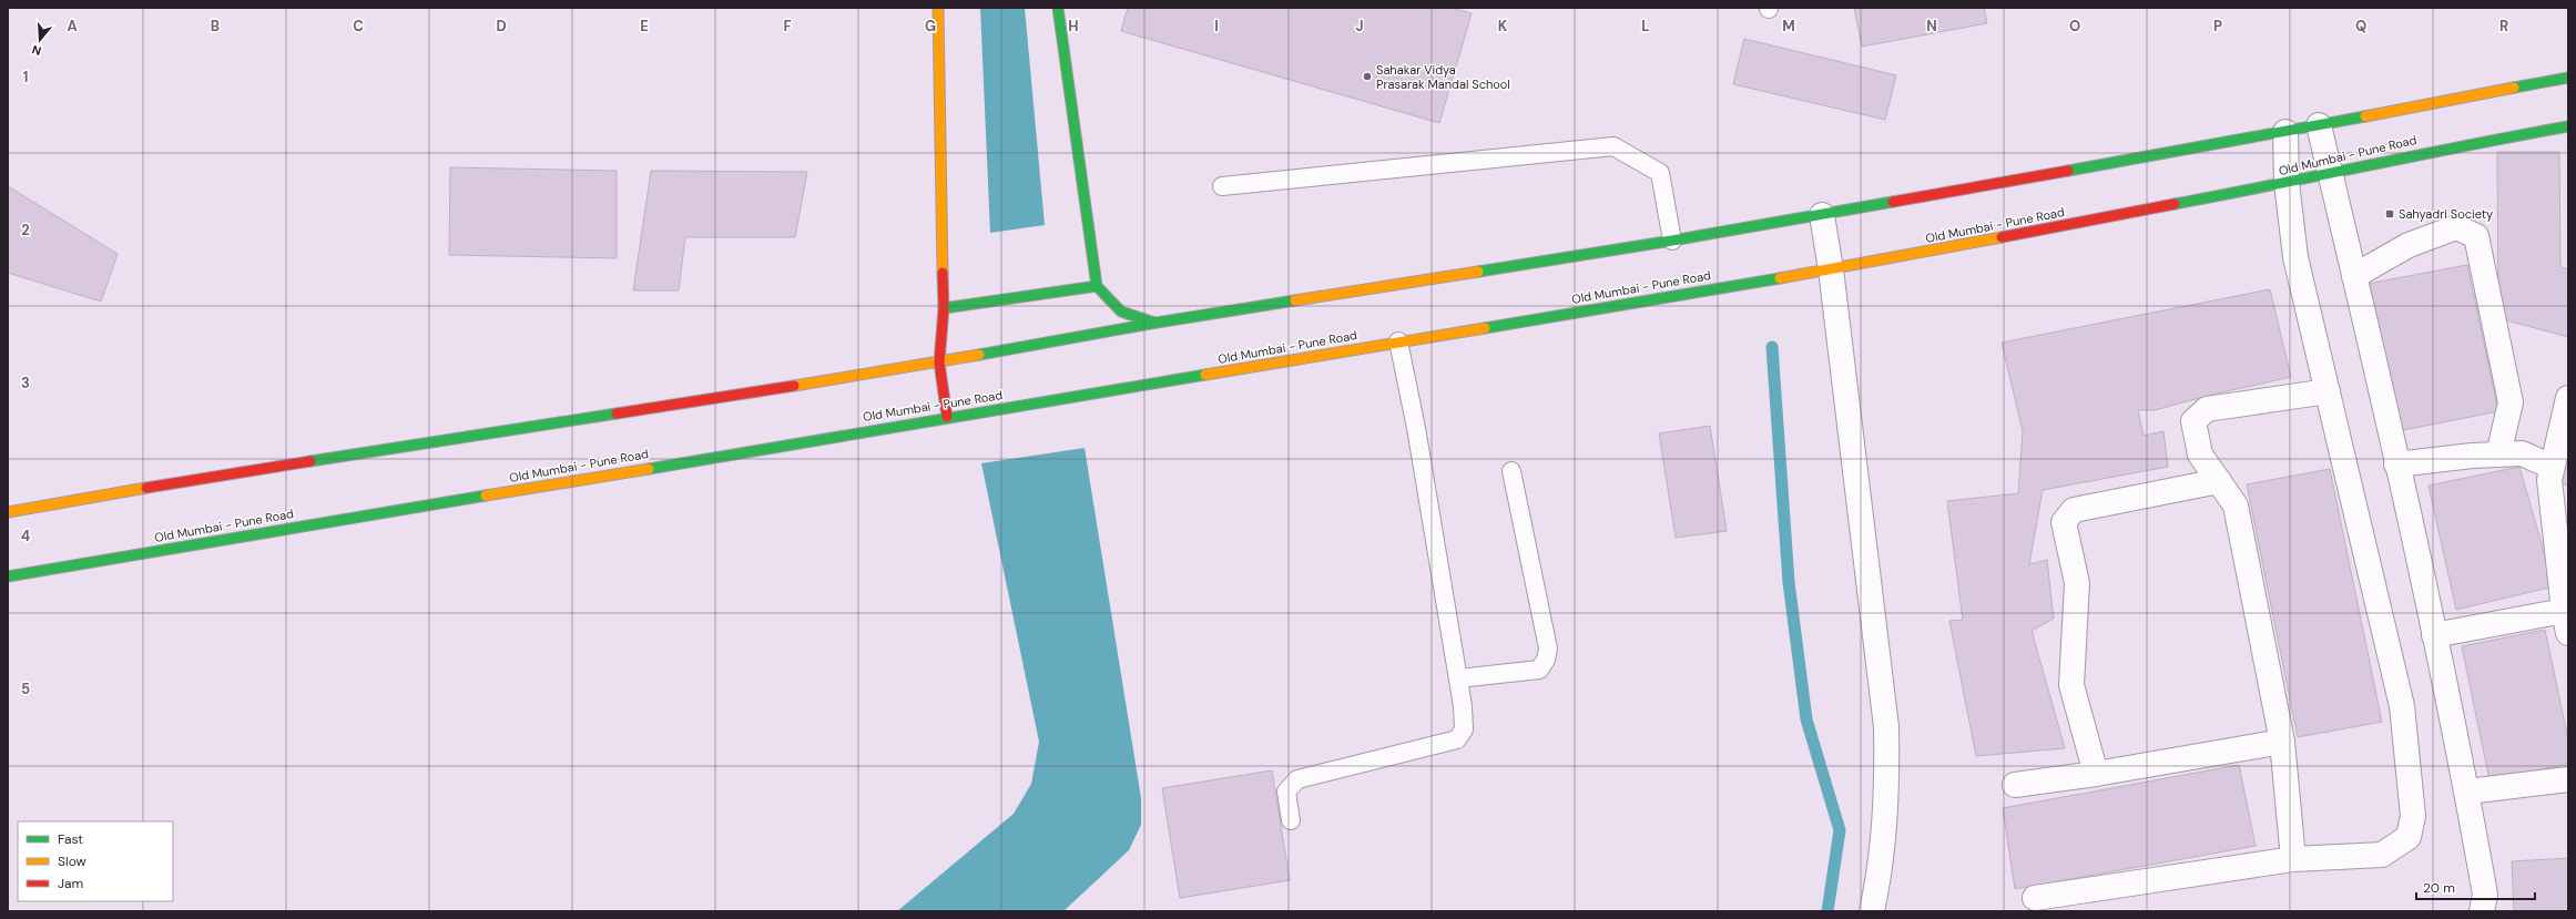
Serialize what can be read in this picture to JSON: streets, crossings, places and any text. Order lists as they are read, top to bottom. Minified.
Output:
{"streets":{"main road":["Old Mumbai - Pune Road"]},"places":{"other":["Sahakar Vidya Prasarak Mandal School"],"transit":["Sahyadri Society"]},"legend":["Fast","Slow","Jam"],"scale_bar":"20 m","north":"bottom","grid":{"columns":["A","B","C","D","E","F","G","H","I","J","K","L","M","N","O","P","Q","R"],"rows":["1","2","3","4","5"]}}
